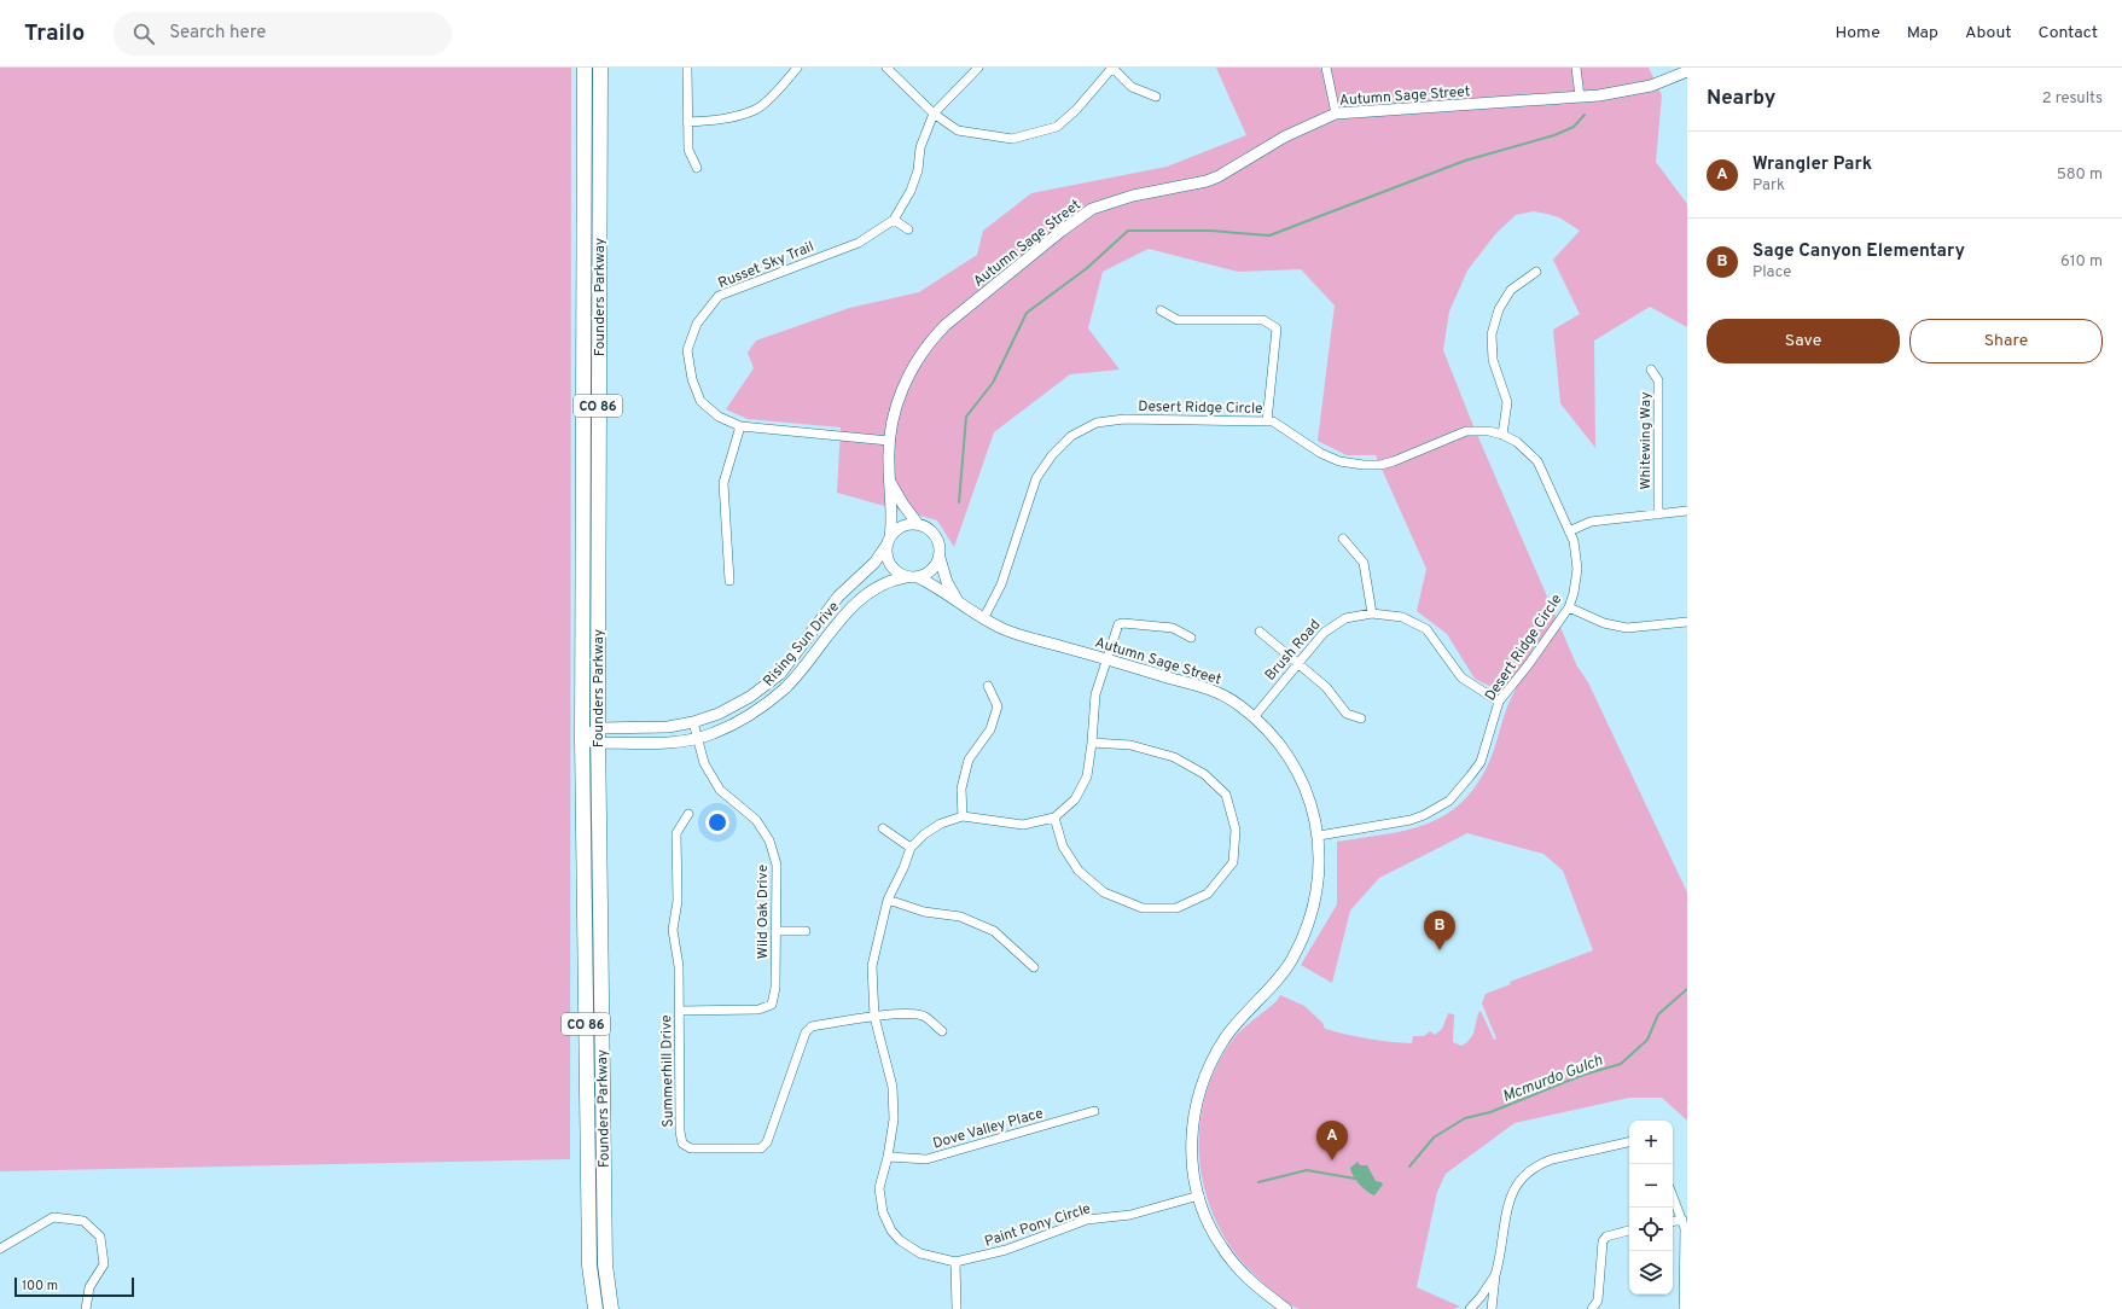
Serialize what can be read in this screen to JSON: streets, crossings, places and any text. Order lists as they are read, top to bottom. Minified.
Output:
{"streets":{"highway":["Founders Parkway","CO 86"],"street":["Autumn Sage Street","Russet Sky Trail","Desert Ridge Circle","Whitewing Way","Rising Sun Drive","Brush Road","Wild Oak Drive","Summerhill Drive","Dove Valley Place","Paint Pony Circle"]},"crossings":[["Autumn Sage Street","Russet Sky Trail"],["Autumn Sage Street","Desert Ridge Circle"],["Autumn Sage Street","Rising Sun Drive"],["Autumn Sage Street","Brush Road"],["Autumn Sage Street","Paint Pony Circle"],["Founders Parkway","Rising Sun Drive"],["Desert Ridge Circle","Brush Road"],["Rising Sun Drive","Wild Oak Drive"],["Wild Oak Drive","Summerhill Drive"],["Summerhill Drive","Paint Pony Circle"],["Dove Valley Place","Paint Pony Circle"]],"water":["Mcmurdo Gulch"],"scale_bar":"100 m","page":{"header":"Trailo","search":"Search here","nav":["Home","Map","About","Contact"],"heading":["Nearby","2 results"],"list":[{"mark":"A","name":"Wrangler Park","note":"Park","value":"580 m"},{"mark":"B","name":"Sage Canyon Elementary","note":"Place","value":"610 m"}],"buttons":["Save","Share"],"pins":["B","A"],"map_buttons":["+","−"],"scale":"100 m"}}
